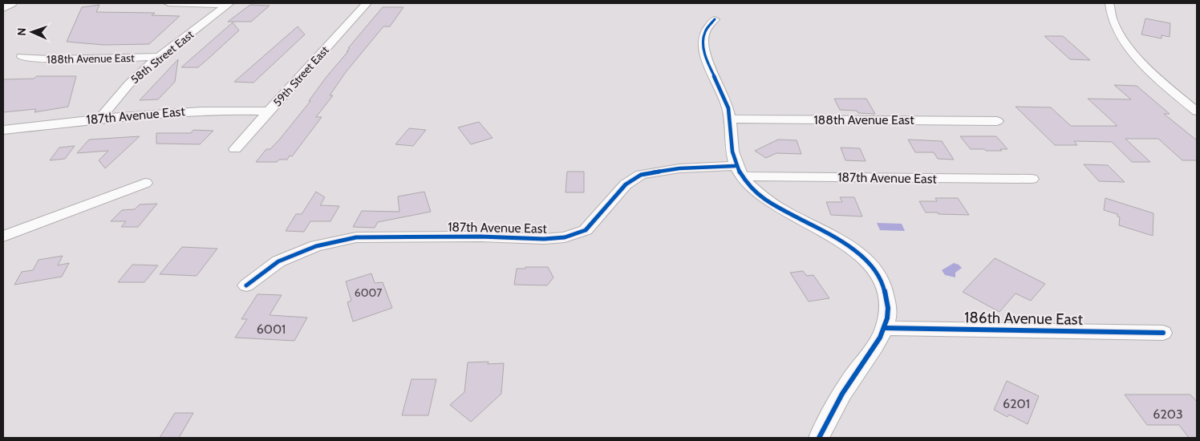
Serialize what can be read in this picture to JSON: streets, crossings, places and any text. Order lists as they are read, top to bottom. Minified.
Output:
{"streets":{"street":["58th Street East","188th Avenue East","59th Street East","187th Avenue East","186th Avenue East"]},"crossings":[["58th Street East","188th Avenue East"],["58th Street East","187th Avenue East"],["59th Street East","187th Avenue East"]],"house_numbers":["6007","6001","6201","6203"],"north":"left"}
